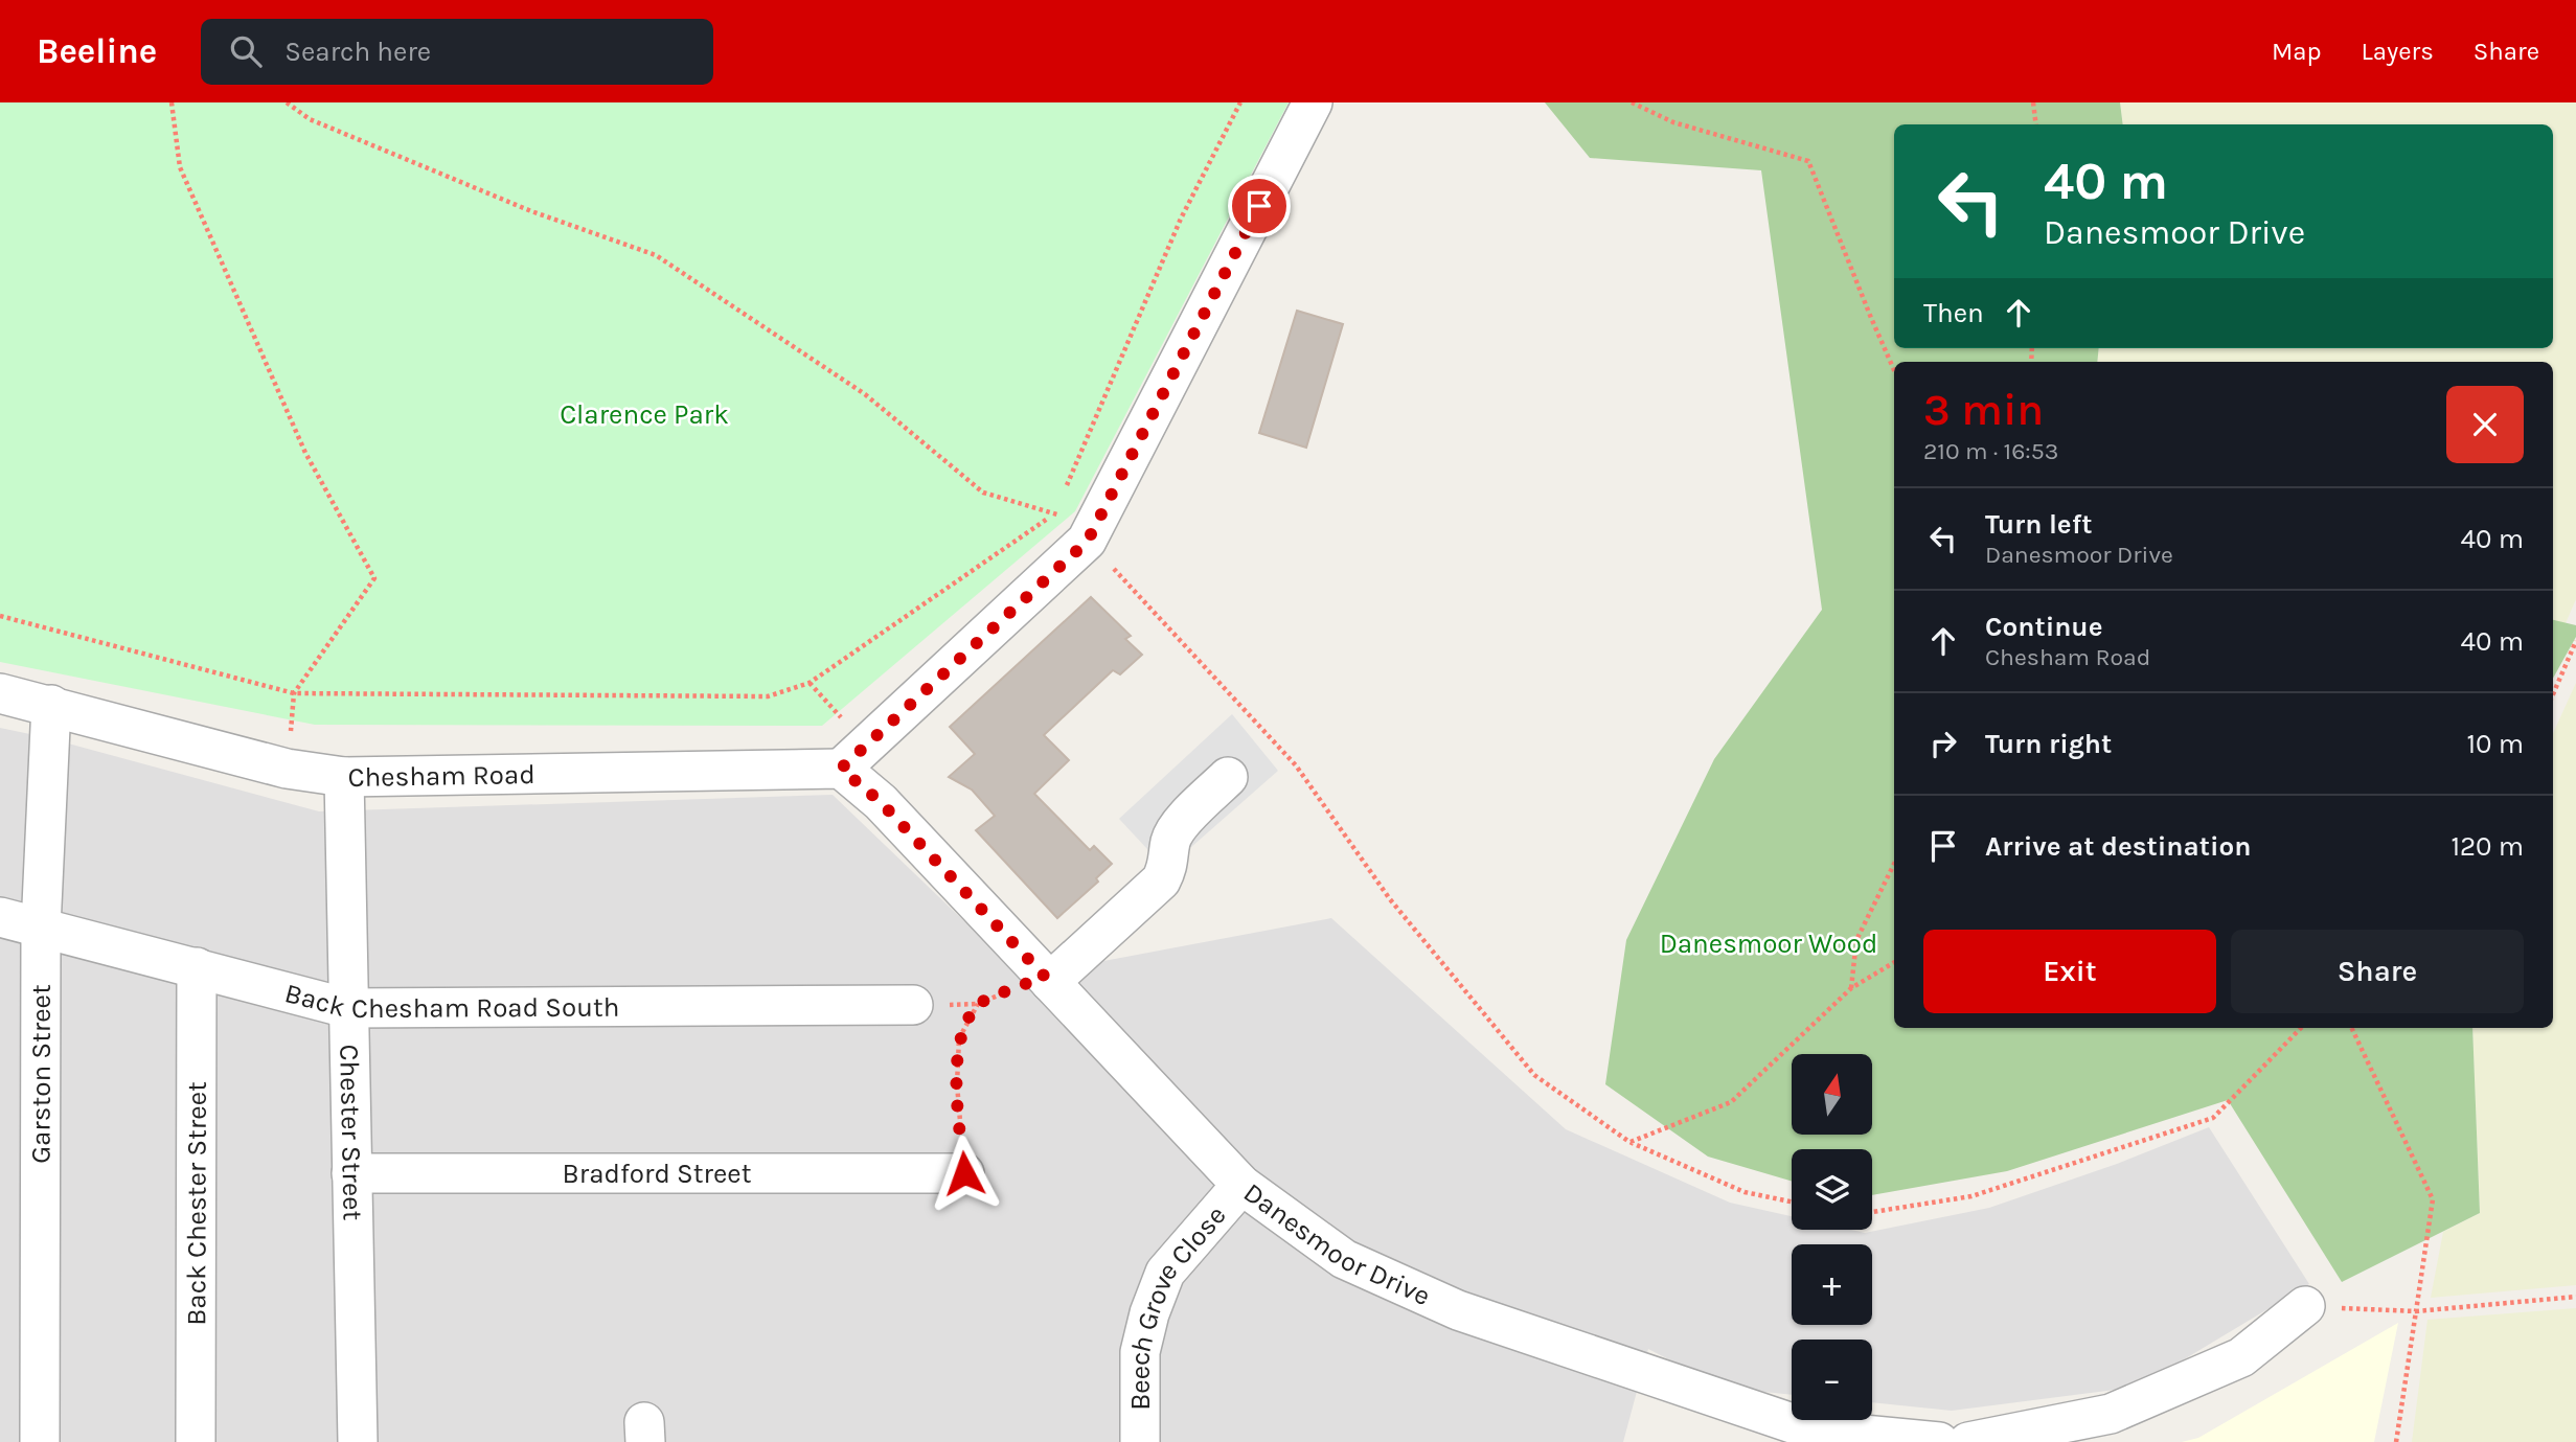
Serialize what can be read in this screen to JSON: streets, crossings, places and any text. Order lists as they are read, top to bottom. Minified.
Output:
{"streets":{"street":["Chesham Road","Back Chesham Road South","Garston Street","Chester Street","Bradford Street","Back Chester Street","Danesmoor Drive","Beech Grove Close"]},"crossings":[["Chesham Road","Garston Street"],["Chesham Road","Chester Street"],["Chesham Road","Danesmoor Drive"],["Back Chesham Road South","Garston Street"],["Back Chesham Road South","Chester Street"],["Back Chesham Road South","Back Chester Street"],["Chester Street","Bradford Street"],["Danesmoor Drive","Beech Grove Close"]],"parks":["Clarence Park","Danesmoor Wood"],"north":"top","page":{"header":"Beeline","search":"Search here","nav":["Map","Layers","Share"],"turn":["40 m","Danesmoor Drive"],"then":"Then","heading":["3 min","210 m · 16:53"],"list":[{"name":"Turn left","note":"Danesmoor Drive","value":"40 m"},{"name":"Continue","note":"Chesham Road","value":"40 m"},{"name":"Turn right","value":"10 m"},{"name":"Arrive at destination","value":"120 m"}],"buttons":["Exit","Share"],"map_buttons":["+","−"]}}
